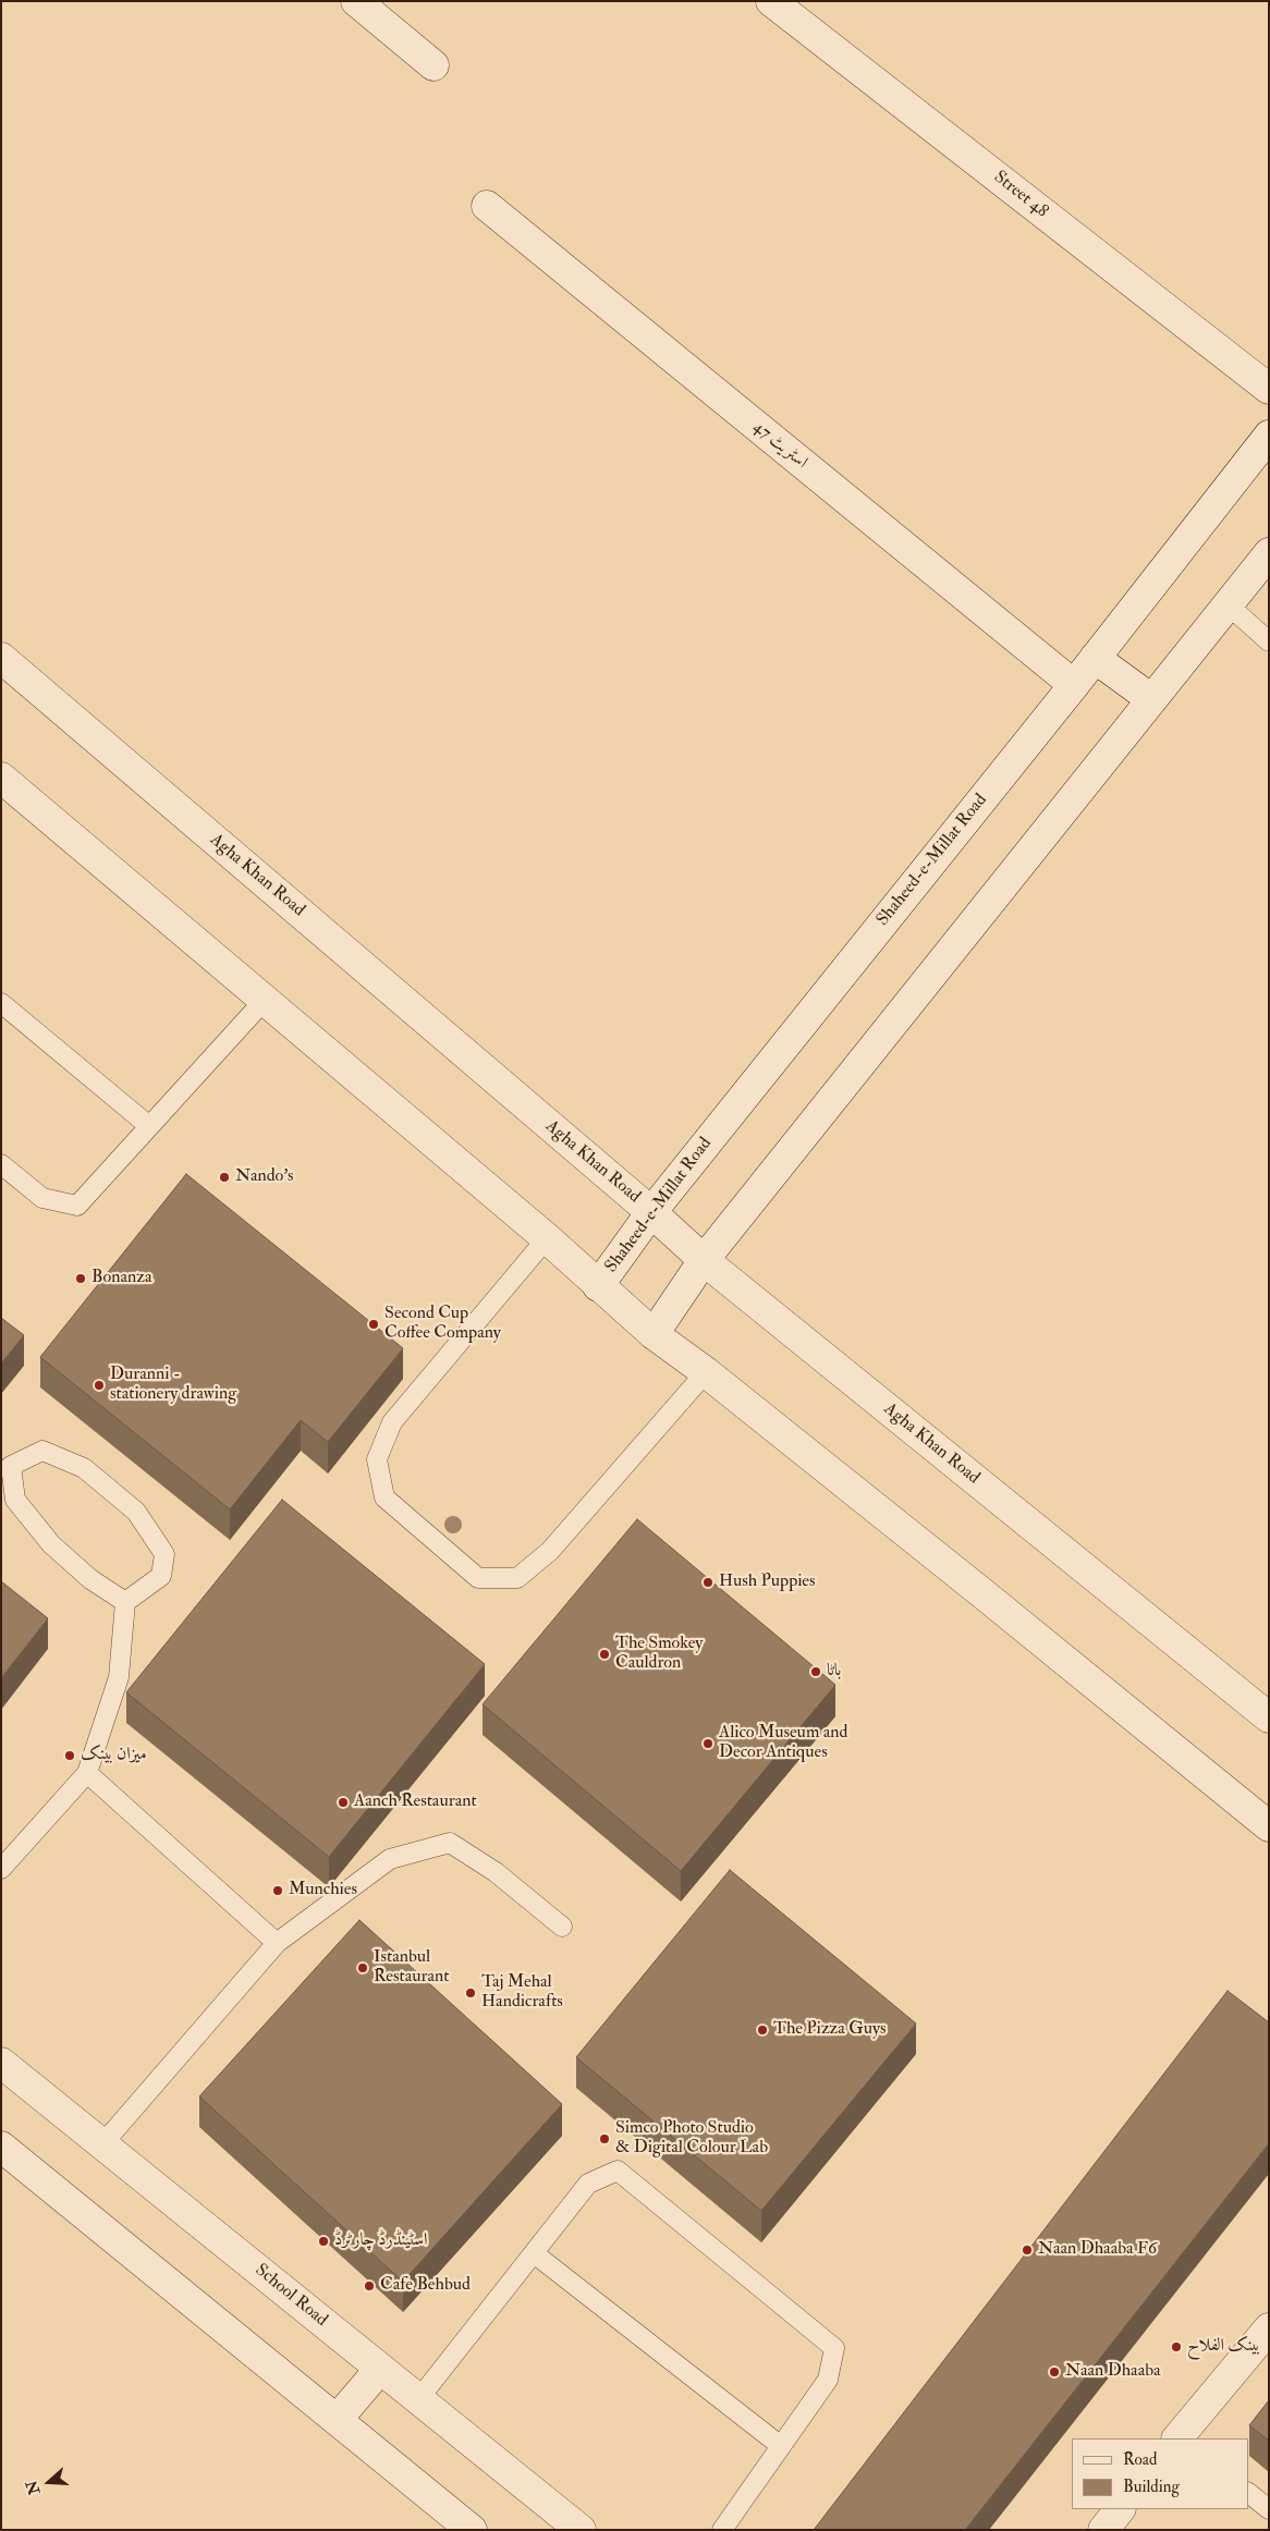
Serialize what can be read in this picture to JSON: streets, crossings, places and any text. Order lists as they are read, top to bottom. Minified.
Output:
{"streets":{"street":["Street 48","اسٹریٹ 47","Shaheed-e-Millat Road","Agha Khan Road","School Road"]},"crossings":[["اسٹریٹ 47","Shaheed-e-Millat Road"],["Shaheed-e-Millat Road","Agha Khan Road"]],"places":["Nando's","Bonanza","Second Cup Coffee Company","Duranni - stationery drawing","Hush Puppies","The Smokey Cauldron","باٹا","Alico Museum and Decor Antiques","میزان بینک","Aanch Restaurant","Munchies","Istanbul Restaurant","Taj Mehal Handicrafts","The Pizza Guys","Simco Photo Studio & Digital Colour Lab","اسٹینڈرڈ چارٹرڈ","Naan Dhaaba F6","Cafe Behbud","بینک الفلاح","Naan Dhaaba"],"legend":["Road","Building"],"north":"left"}
